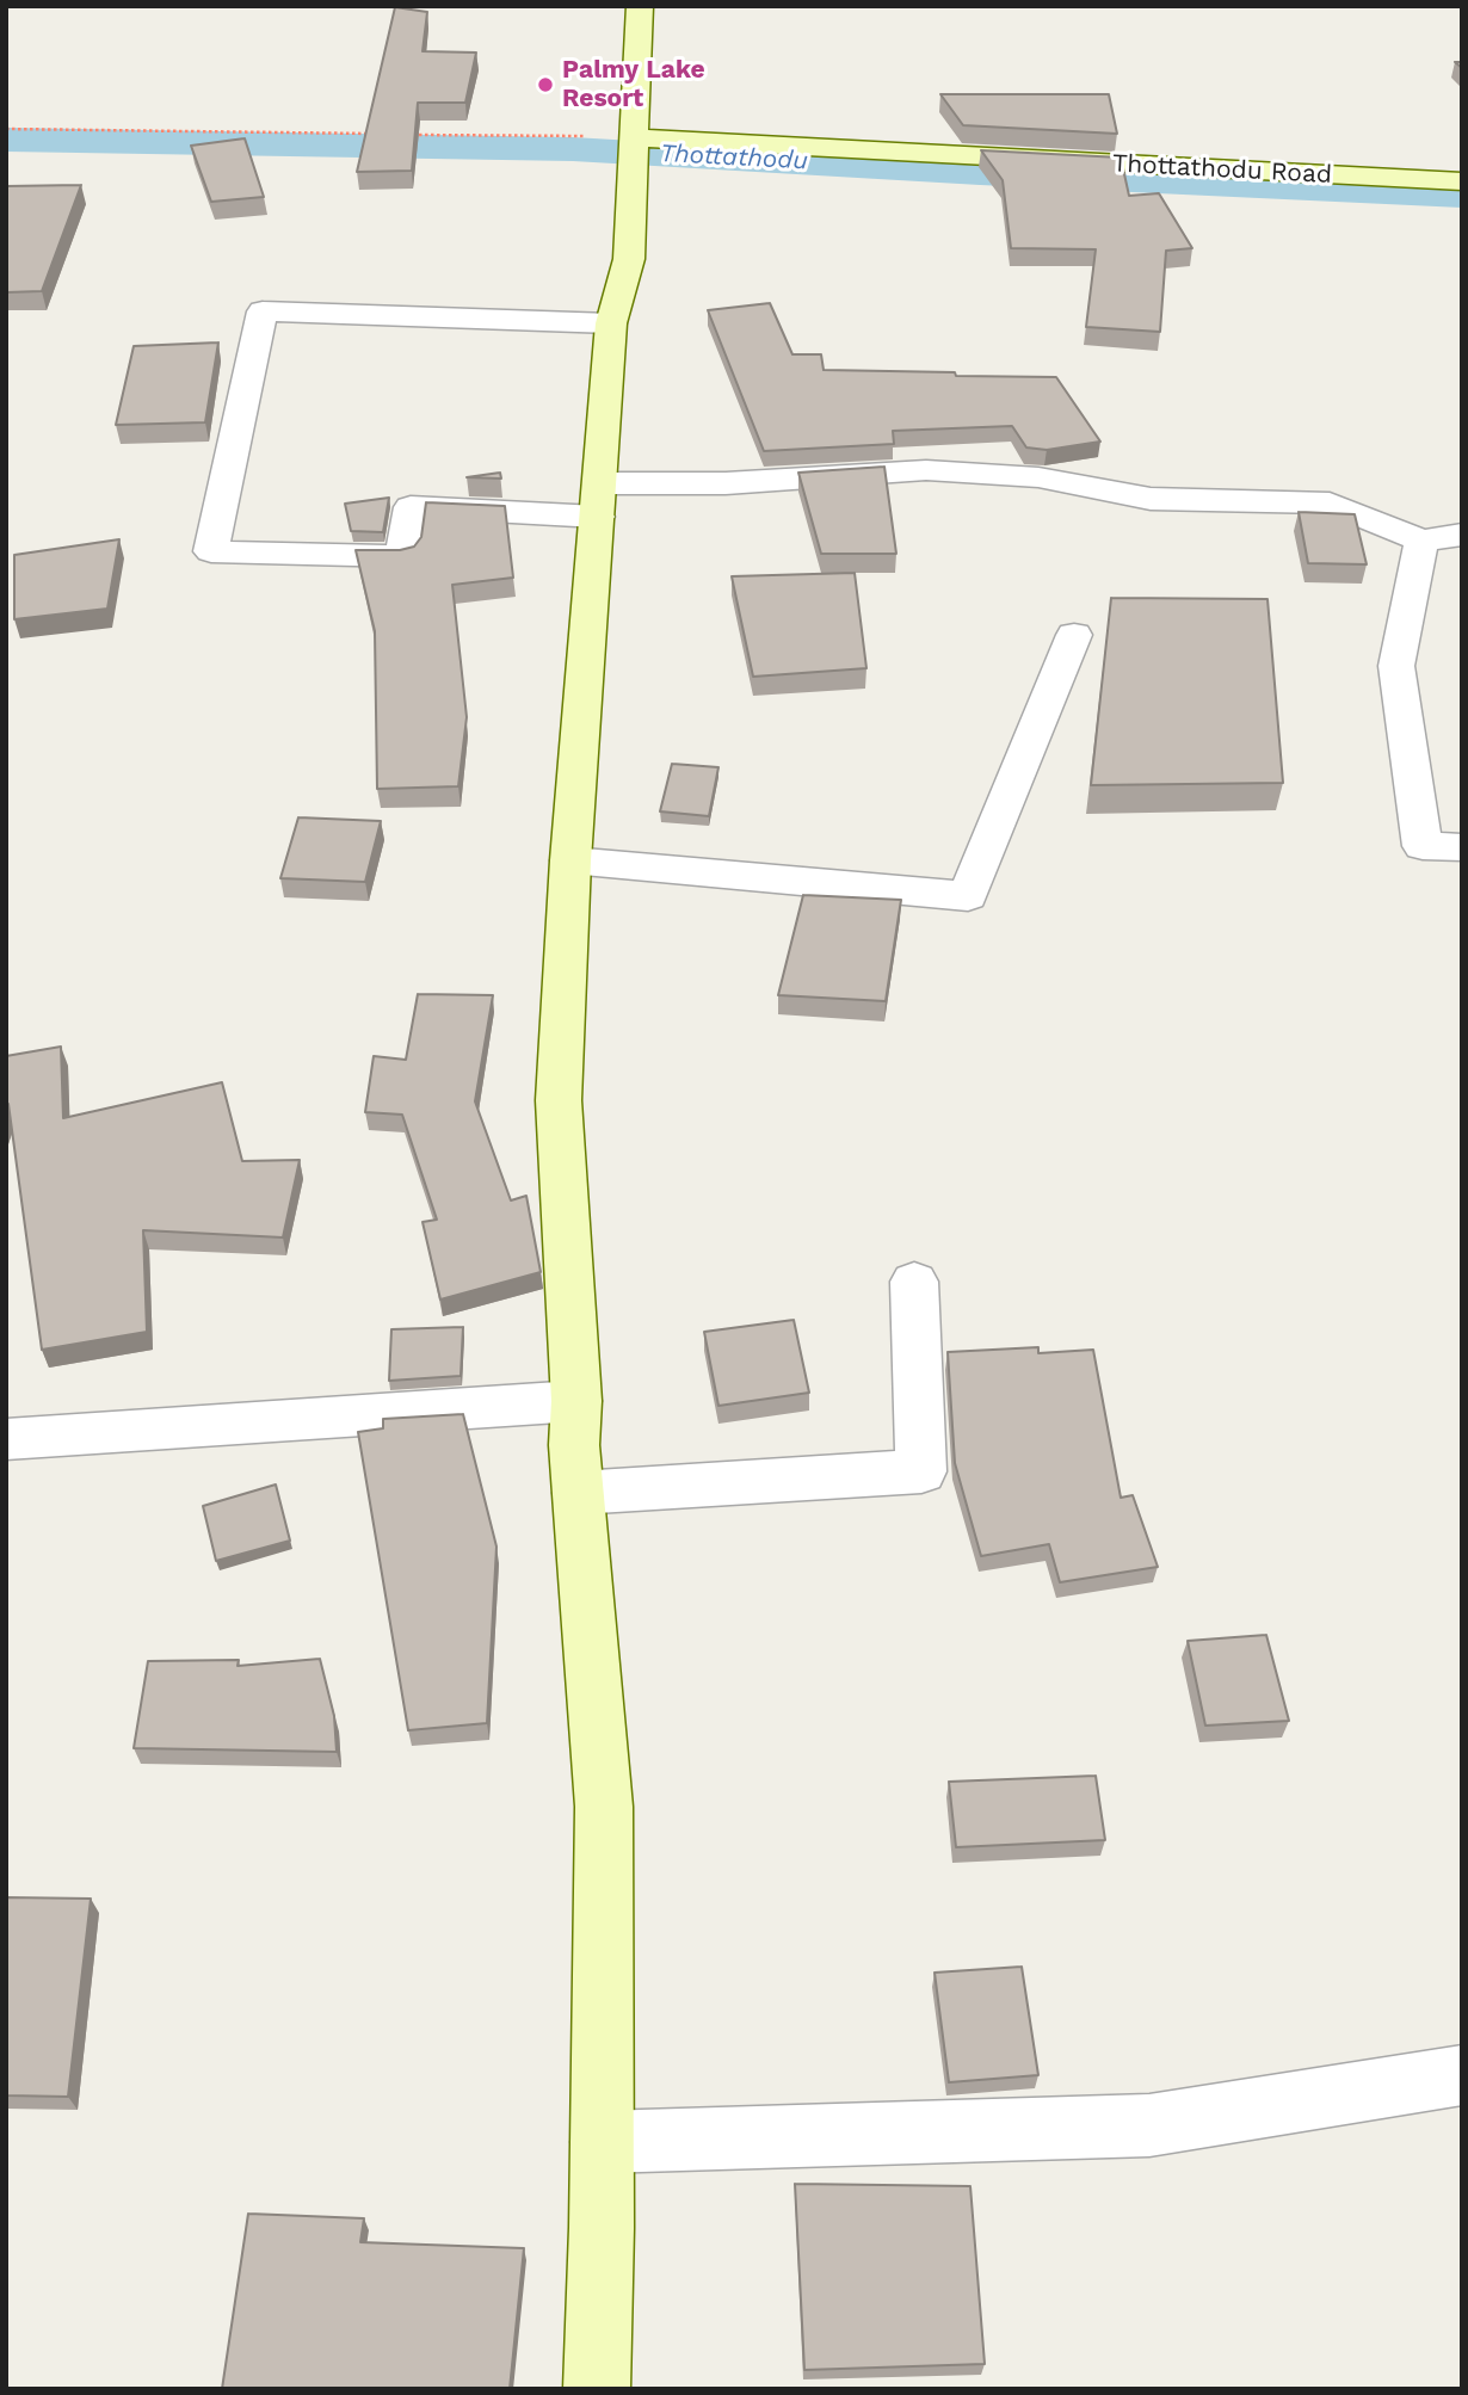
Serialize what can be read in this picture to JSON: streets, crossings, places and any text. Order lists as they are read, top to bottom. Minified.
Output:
{"streets":{"main road":["Thottathodu Road"]},"water":["Thottathodu"],"places":["Palmy Lake Resort"]}
